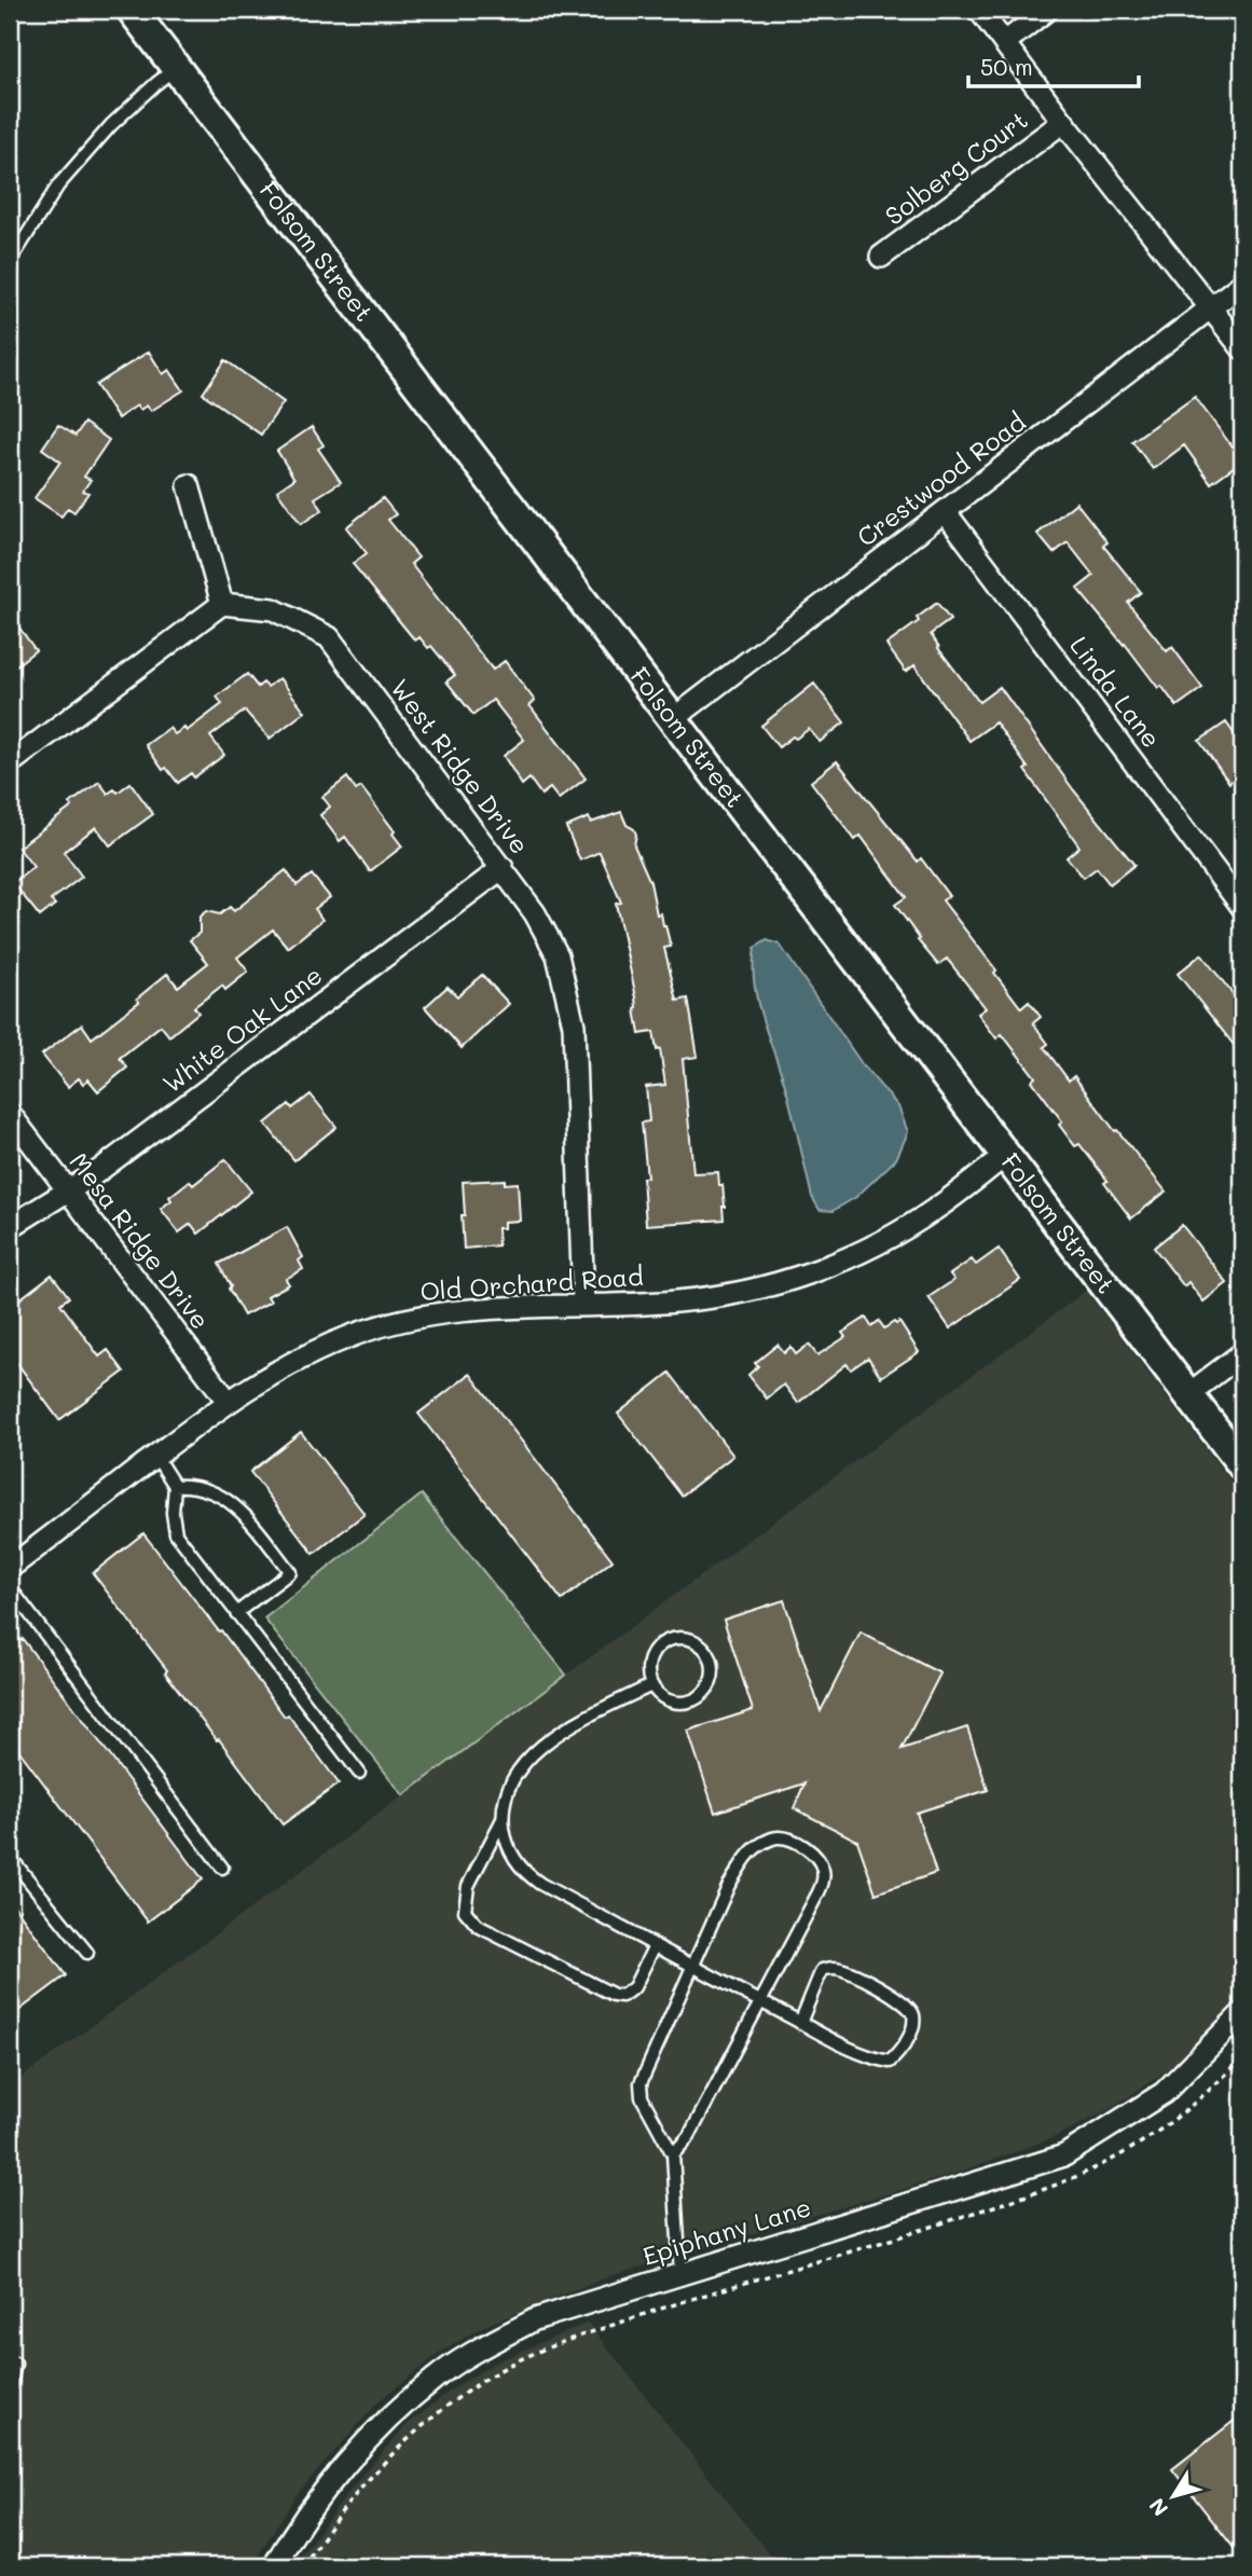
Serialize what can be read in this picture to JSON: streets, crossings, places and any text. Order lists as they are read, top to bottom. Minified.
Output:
{"streets":{"street":["Solberg Court","Folsom Street","Crestwood Road","Linda Lane","West Ridge Drive","White Oak Lane","Mesa Ridge Drive","Old Orchard Road","Epiphany Lane"]},"crossings":[["Folsom Street","Crestwood Road"],["Folsom Street","Old Orchard Road"],["Crestwood Road","Linda Lane"],["West Ridge Drive","White Oak Lane"],["West Ridge Drive","Old Orchard Road"],["White Oak Lane","Mesa Ridge Drive"],["Mesa Ridge Drive","Old Orchard Road"]],"scale_bar":"50 m","north":"bottom left"}
